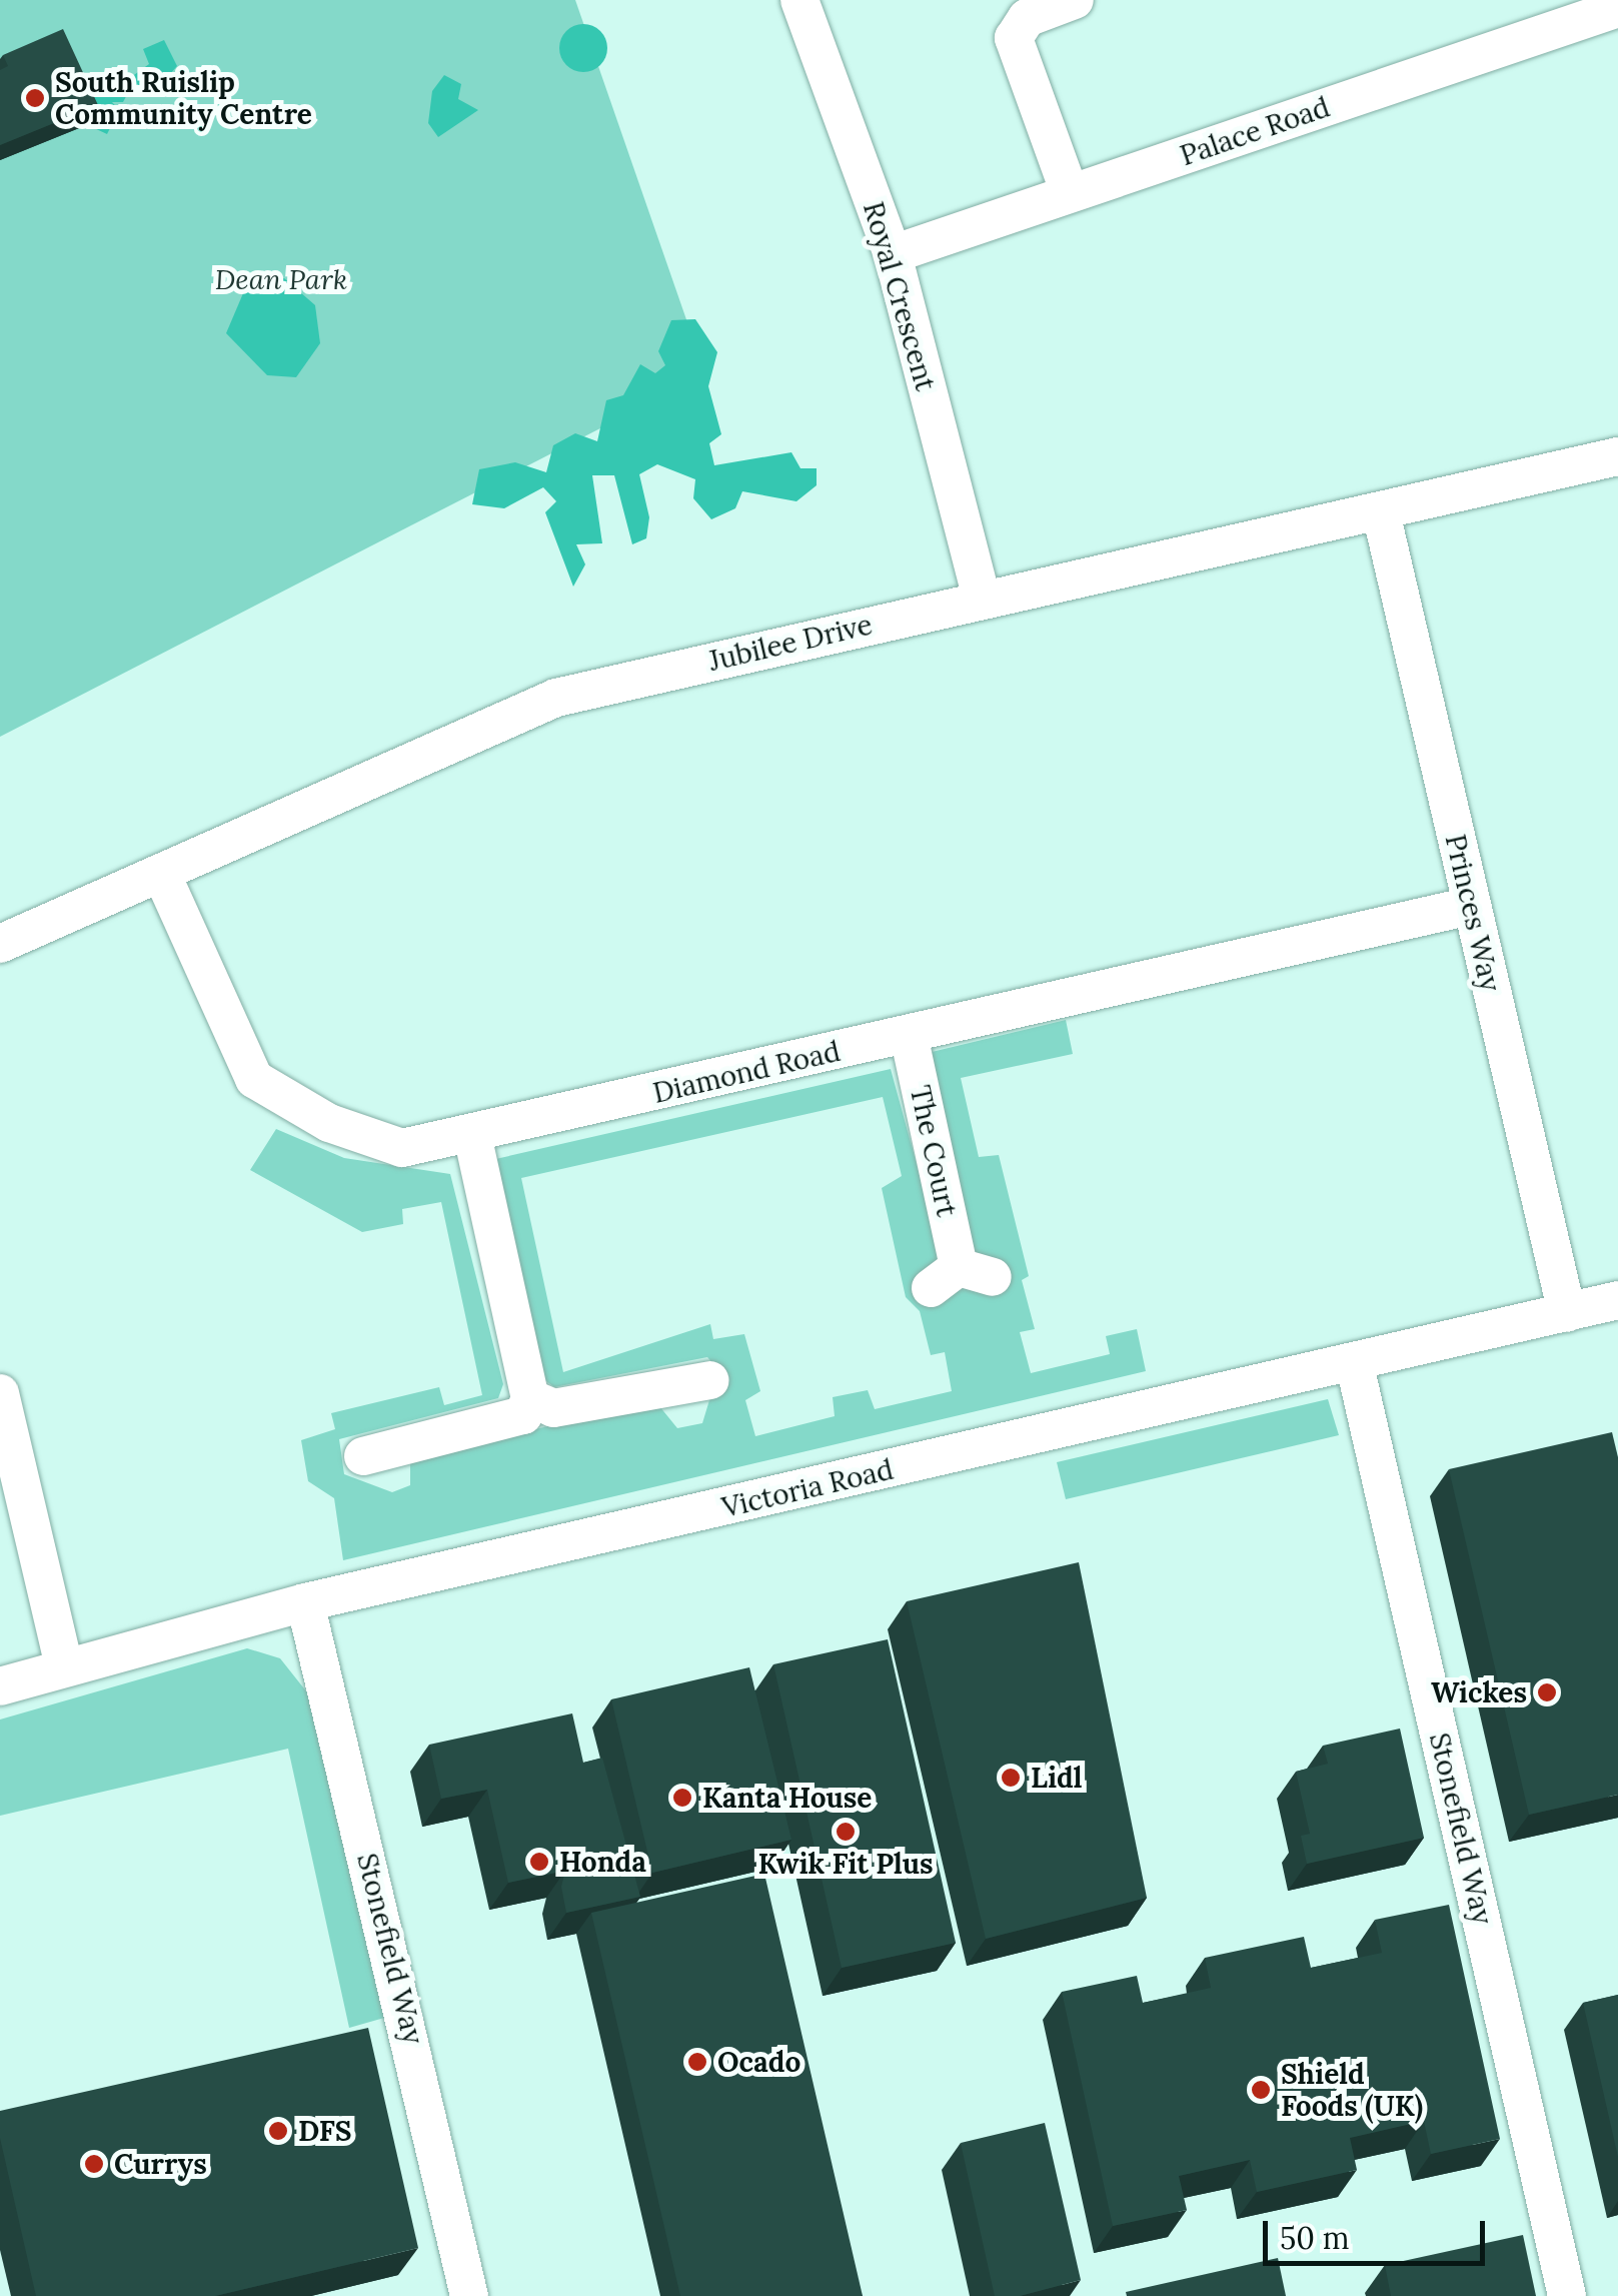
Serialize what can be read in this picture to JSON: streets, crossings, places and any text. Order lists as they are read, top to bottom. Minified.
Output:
{"streets":{"street":["Palace Road","Royal Crescent","Jubilee Drive","Princes Way","Diamond Road","The Court","Victoria Road","Stonefield Way"]},"crossings":[["Palace Road","Royal Crescent"],["Royal Crescent","Jubilee Drive"],["Jubilee Drive","Princes Way"],["Jubilee Drive","Diamond Road"],["Princes Way","Diamond Road"],["Princes Way","Victoria Road"],["Diamond Road","The Court"],["Victoria Road","Stonefield Way"]],"parks":["Dean Park"],"places":["South Ruislip Community Centre","Wickes","Lidl","Kanta House","Kwik Fit Plus","Honda","Ocado","Shield Foods (UK)","DFS","Currys"],"scale_bar":"50 m"}
